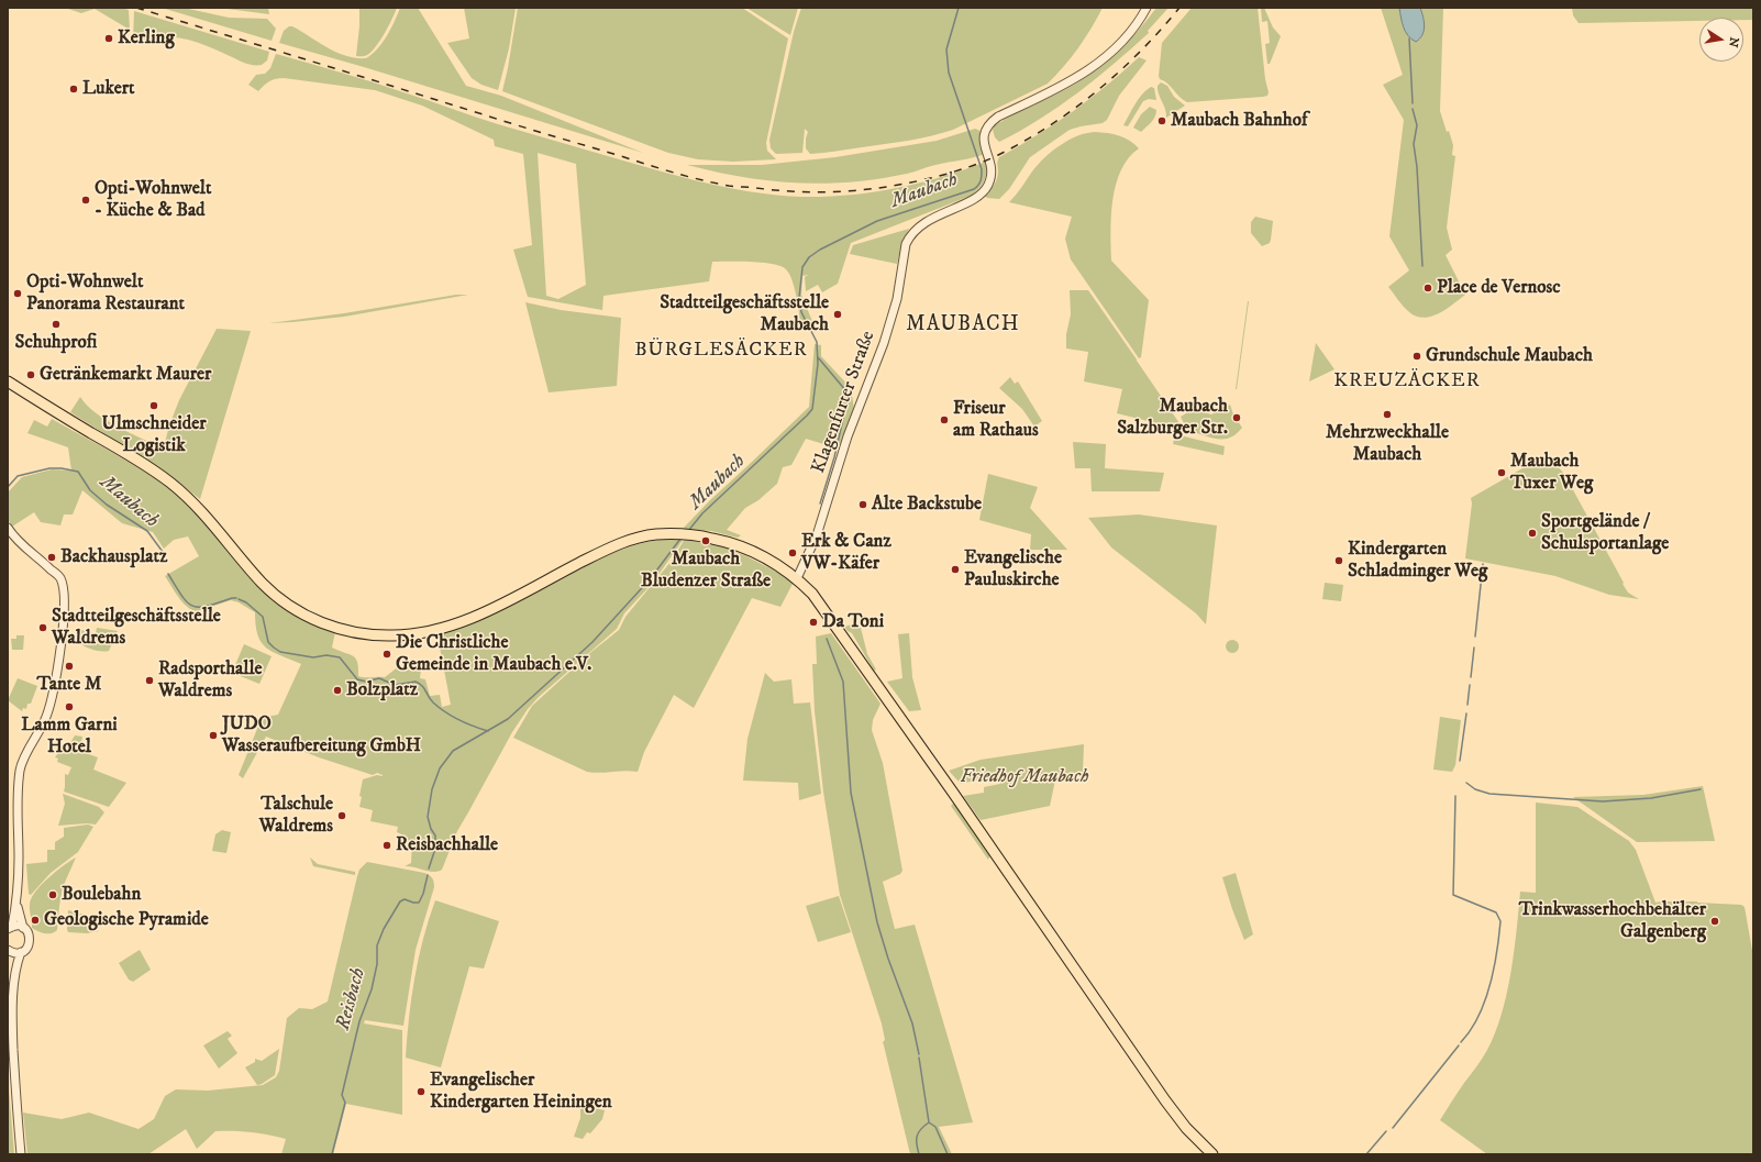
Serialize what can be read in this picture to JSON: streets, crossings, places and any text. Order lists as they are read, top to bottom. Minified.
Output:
{"streets":{"street":["Klagenfurter Straße"]},"districts":["MAUBACH","BÜRGLESÄCKER","KREUZÄCKER"],"water":["Maubach","Reisbach"],"parks":["Friedhof Maubach"],"places":["Kerling","Lukert","Maubach Bahnhof","Opti-Wohnwelt - Küche & Bad","Place de Vernosc","Opti-Wohnwelt Panorama Restaurant","Stadtteilgeschäftsstelle Maubach","Schuhprofi","Grundschule Maubach","Getränkemarkt Maurer","Ulmschneider Logistik","Mehrzweckhalle Maubach","Maubach Salzburger Str.","Friseur am Rathaus","Maubach Tuxer Weg","Alte Backstube","Sportgelände / Schulsportanlage","Maubach Bludenzer Straße","Erk & Canz VW-Käfer","Backhausplatz","Kindergarten Schladminger Weg","Evangelische Pauluskirche","Da Toni","Stadtteilgeschäftsstelle Waldrems","Die Christliche Gemeinde in Maubach e.V.","Tante M","Radsporthalle Waldrems","Bolzplatz","Lamm Garni Hotel","JUDO Wasseraufbereitung GmbH","Talschule Waldrems","Reisbachhalle","Boulebahn","Geologische Pyramide","Trinkwasserhochbehälter Galgenberg","Evangelischer Kindergarten Heiningen"],"north":"right"}
